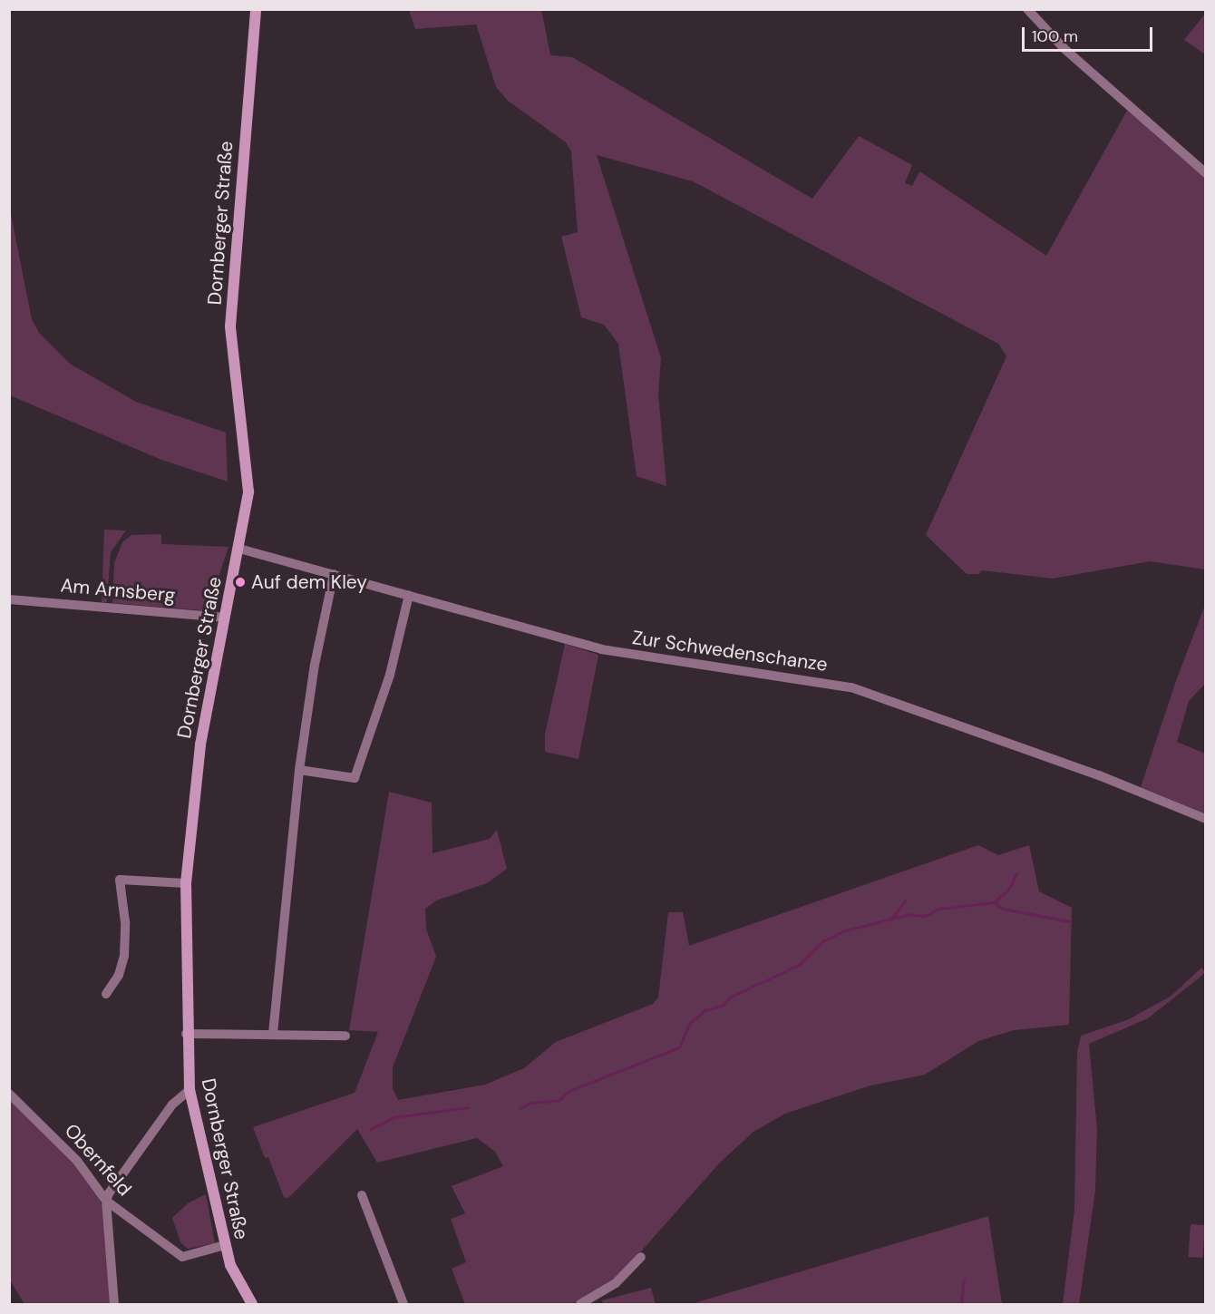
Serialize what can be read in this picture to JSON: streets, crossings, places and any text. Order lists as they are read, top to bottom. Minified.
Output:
{"streets":{"street":["Dornberger Straße","Am Arnsberg","Zur Schwedenschanze","Obernfeld"]},"crossings":[["Dornberger Straße","Am Arnsberg"],["Dornberger Straße","Zur Schwedenschanze"],["Dornberger Straße","Obernfeld"]],"places":["Auf dem Kley"],"scale_bar":"100 m"}
